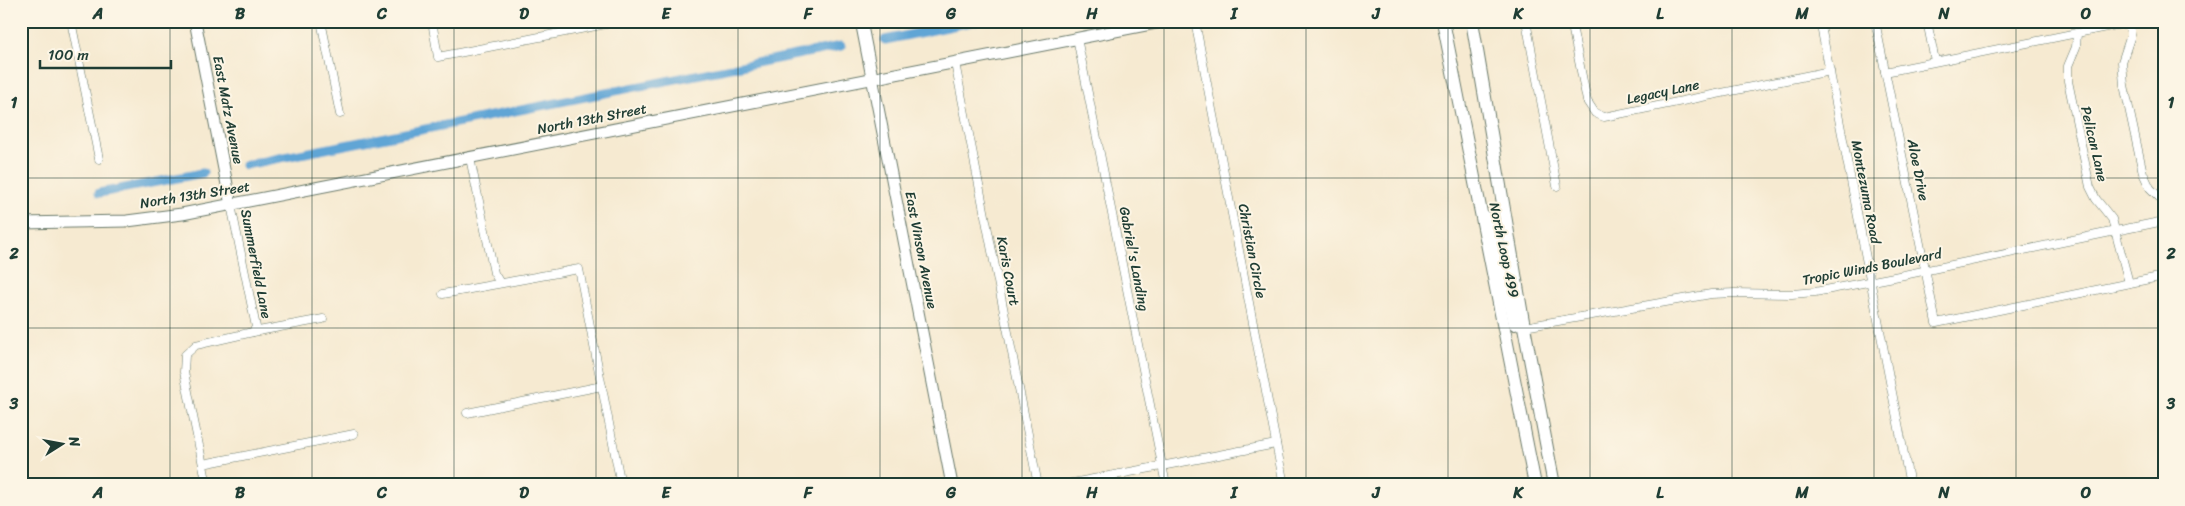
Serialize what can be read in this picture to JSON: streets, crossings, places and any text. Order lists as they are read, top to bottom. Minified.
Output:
{"streets":{"main road":["North Loop 499"],"street":["Legacy Lane","East Matz Avenue","North 13th Street","Pelican Lane","Aloe Drive","Montezuma Road","East Vinson Avenue","Christian Circle","Gabriel's Landing","Summerfield Lane","Tropic Winds Boulevard","Karis Court"]},"crossings":[["Legacy Lane","Montezuma Road"],["East Matz Avenue","North 13th Street"],["East Matz Avenue","Summerfield Lane"],["North 13th Street","East Vinson Avenue"],["North 13th Street","Gabriel's Landing"],["North 13th Street","Summerfield Lane"],["North 13th Street","Karis Court"],["Pelican Lane","Aloe Drive"],["Pelican Lane","Tropic Winds Boulevard"],["Aloe Drive","Tropic Winds Boulevard"],["Montezuma Road","Tropic Winds Boulevard"],["North Loop 499","Tropic Winds Boulevard"]],"scale_bar":"100 m","north":"right","grid":{"columns":["A","B","C","D","E","F","G","H","I","J","K","L","M","N","O"],"rows":["1","2","3"]}}
